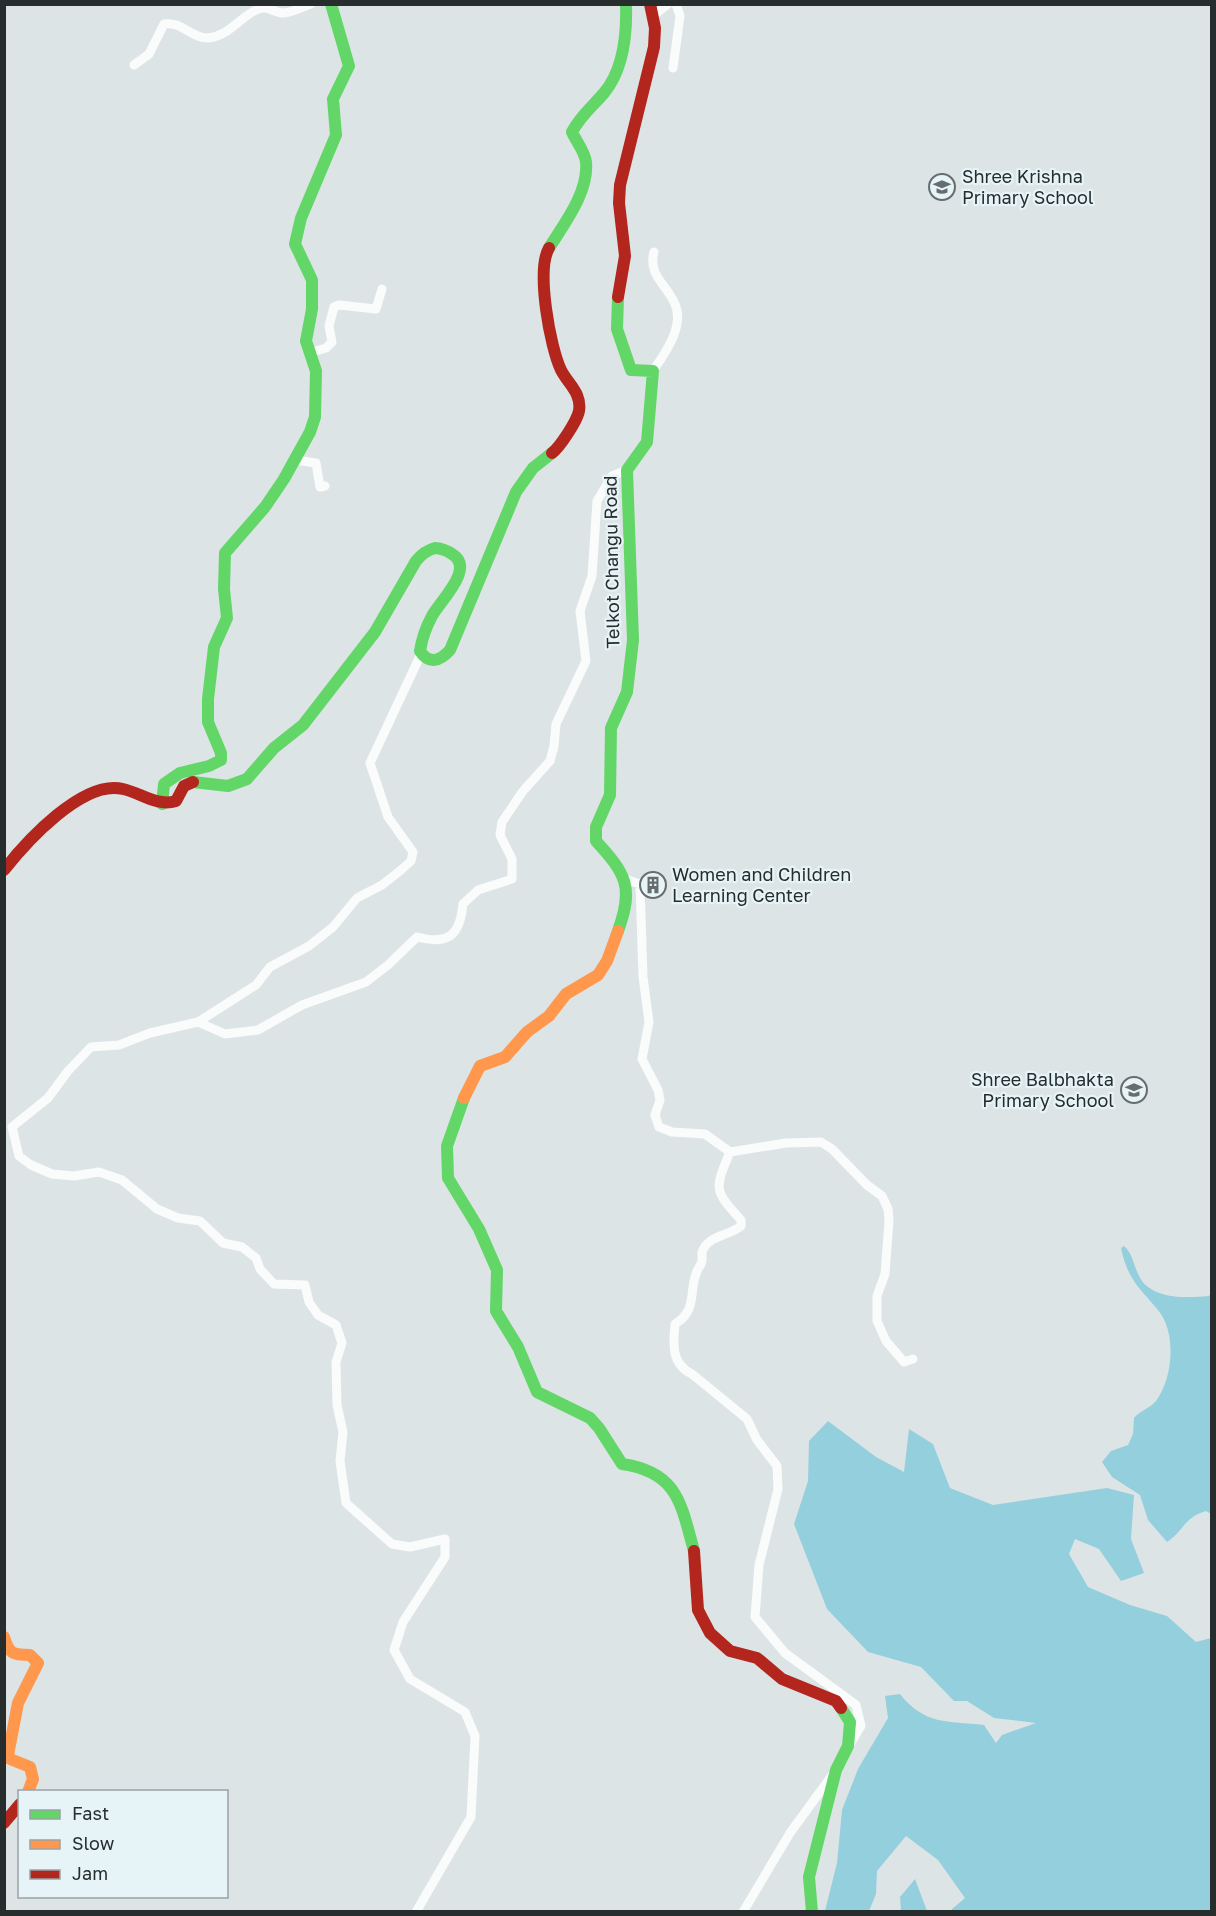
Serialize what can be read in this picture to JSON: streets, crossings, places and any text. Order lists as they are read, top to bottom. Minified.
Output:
{"streets":{"street":["Telkot Changu Road"]},"places":{"school or university":["Shree Krishna Primary School","Shree Balbhakta Primary School"],"building":["Women and Children Learning Center"]},"legend":["Fast","Slow","Jam"]}
